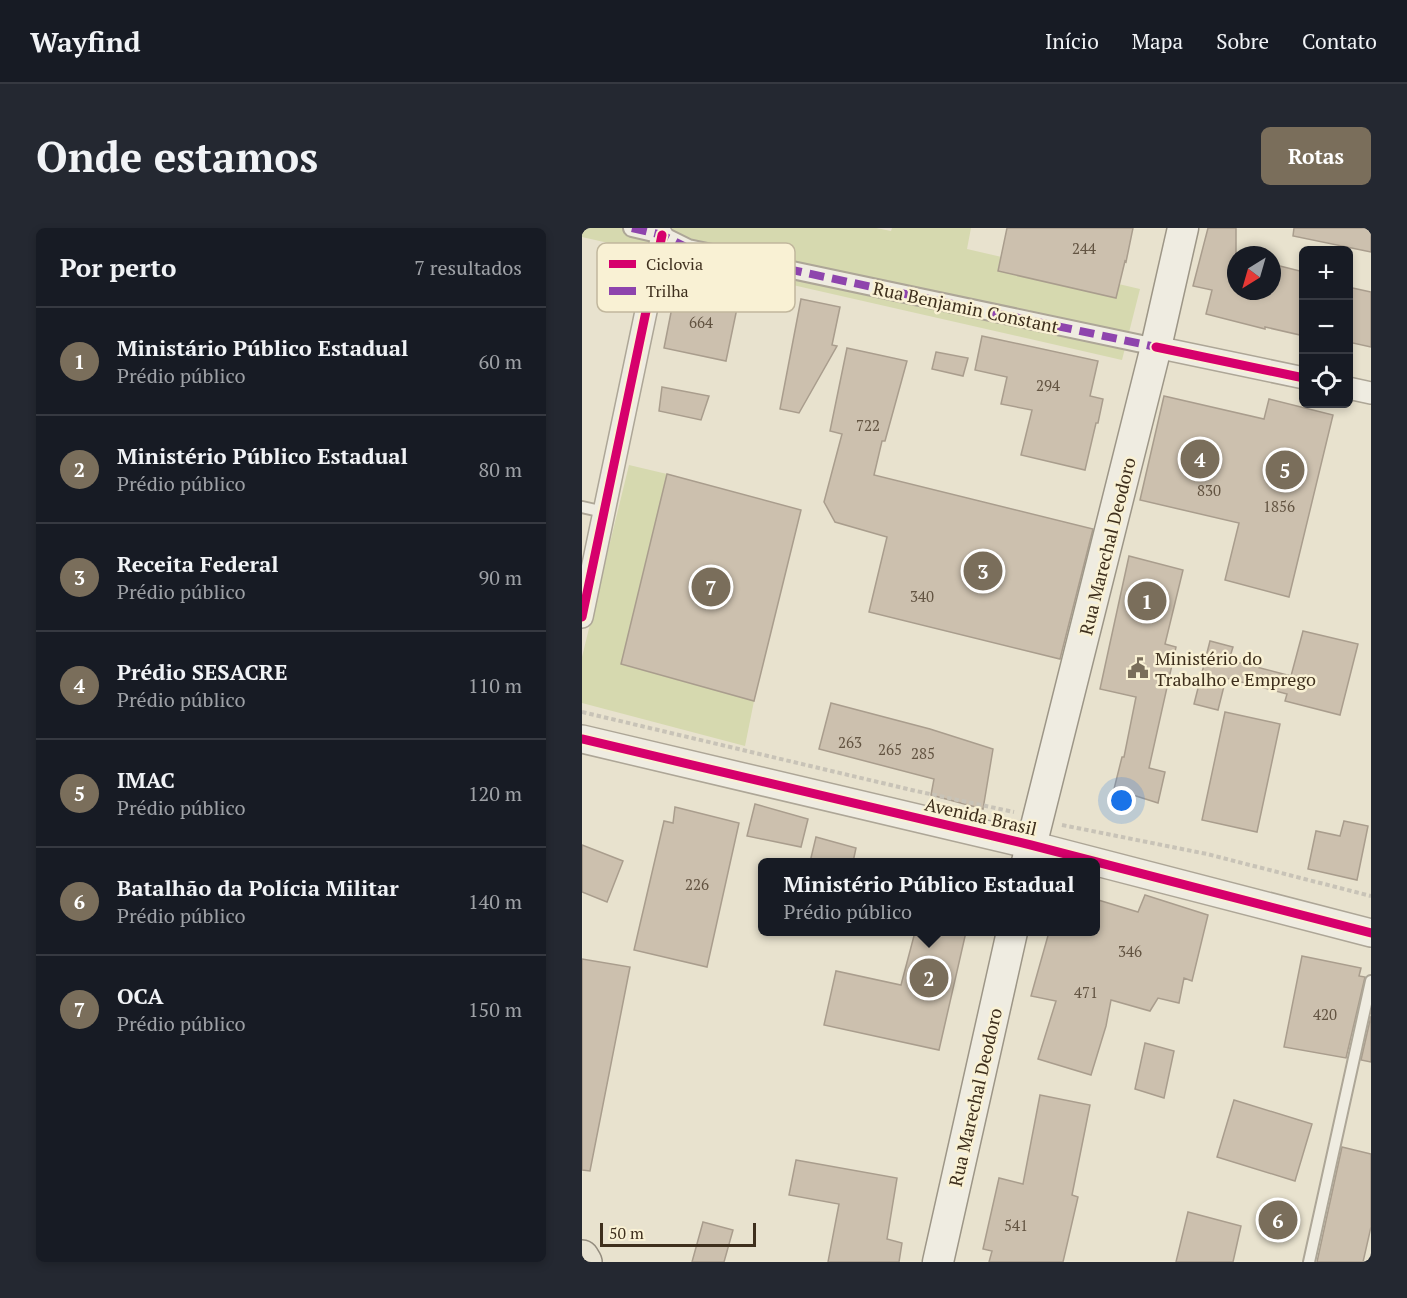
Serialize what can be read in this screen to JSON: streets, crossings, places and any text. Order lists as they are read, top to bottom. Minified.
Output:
{"streets":{"main road":["Rua Marechal Deodoro"],"street":["Rua Benjamin Constant","Avenida Brasil"]},"crossings":[["Rua Benjamin Constant","Rua Marechal Deodoro"],["Rua Marechal Deodoro","Avenida Brasil"]],"places":{"public building":["Ministério do Trabalho e Emprego"]},"house_numbers":["244","664","294","722","830","1856","340","263","265","285","226","346","471","420","541"],"legend":["Ciclovia","Trilha"],"scale_bar":"50 m","north":"bottom left","page":{"header":"Wayfind","nav":["Início","Mapa","Sobre","Contato"],"buttons":"Rotas","title":"Onde estamos","heading":["Por perto","7 resultados"],"map_buttons":["+","−"],"list":[{"mark":"1","name":"Ministário Público Estadual","note":"Prédio público","value":"60 m"},{"mark":"2","name":"Ministério Público Estadual","note":"Prédio público","value":"80 m"},{"mark":"3","name":"Receita Federal","note":"Prédio público","value":"90 m"},{"mark":"4","name":"Prédio SESACRE","note":"Prédio público","value":"110 m"},{"mark":"5","name":"IMAC","note":"Prédio público","value":"120 m"},{"mark":"6","name":"Batalhão da Polícia Militar","note":"Prédio público","value":"140 m"},{"mark":"7","name":"OCA","note":"Prédio público","value":"150 m"}],"pins":["4","5","3","7","1","2","6"],"popup":["Ministério Público Estadual","Prédio público"],"scale":"50 m"}}
